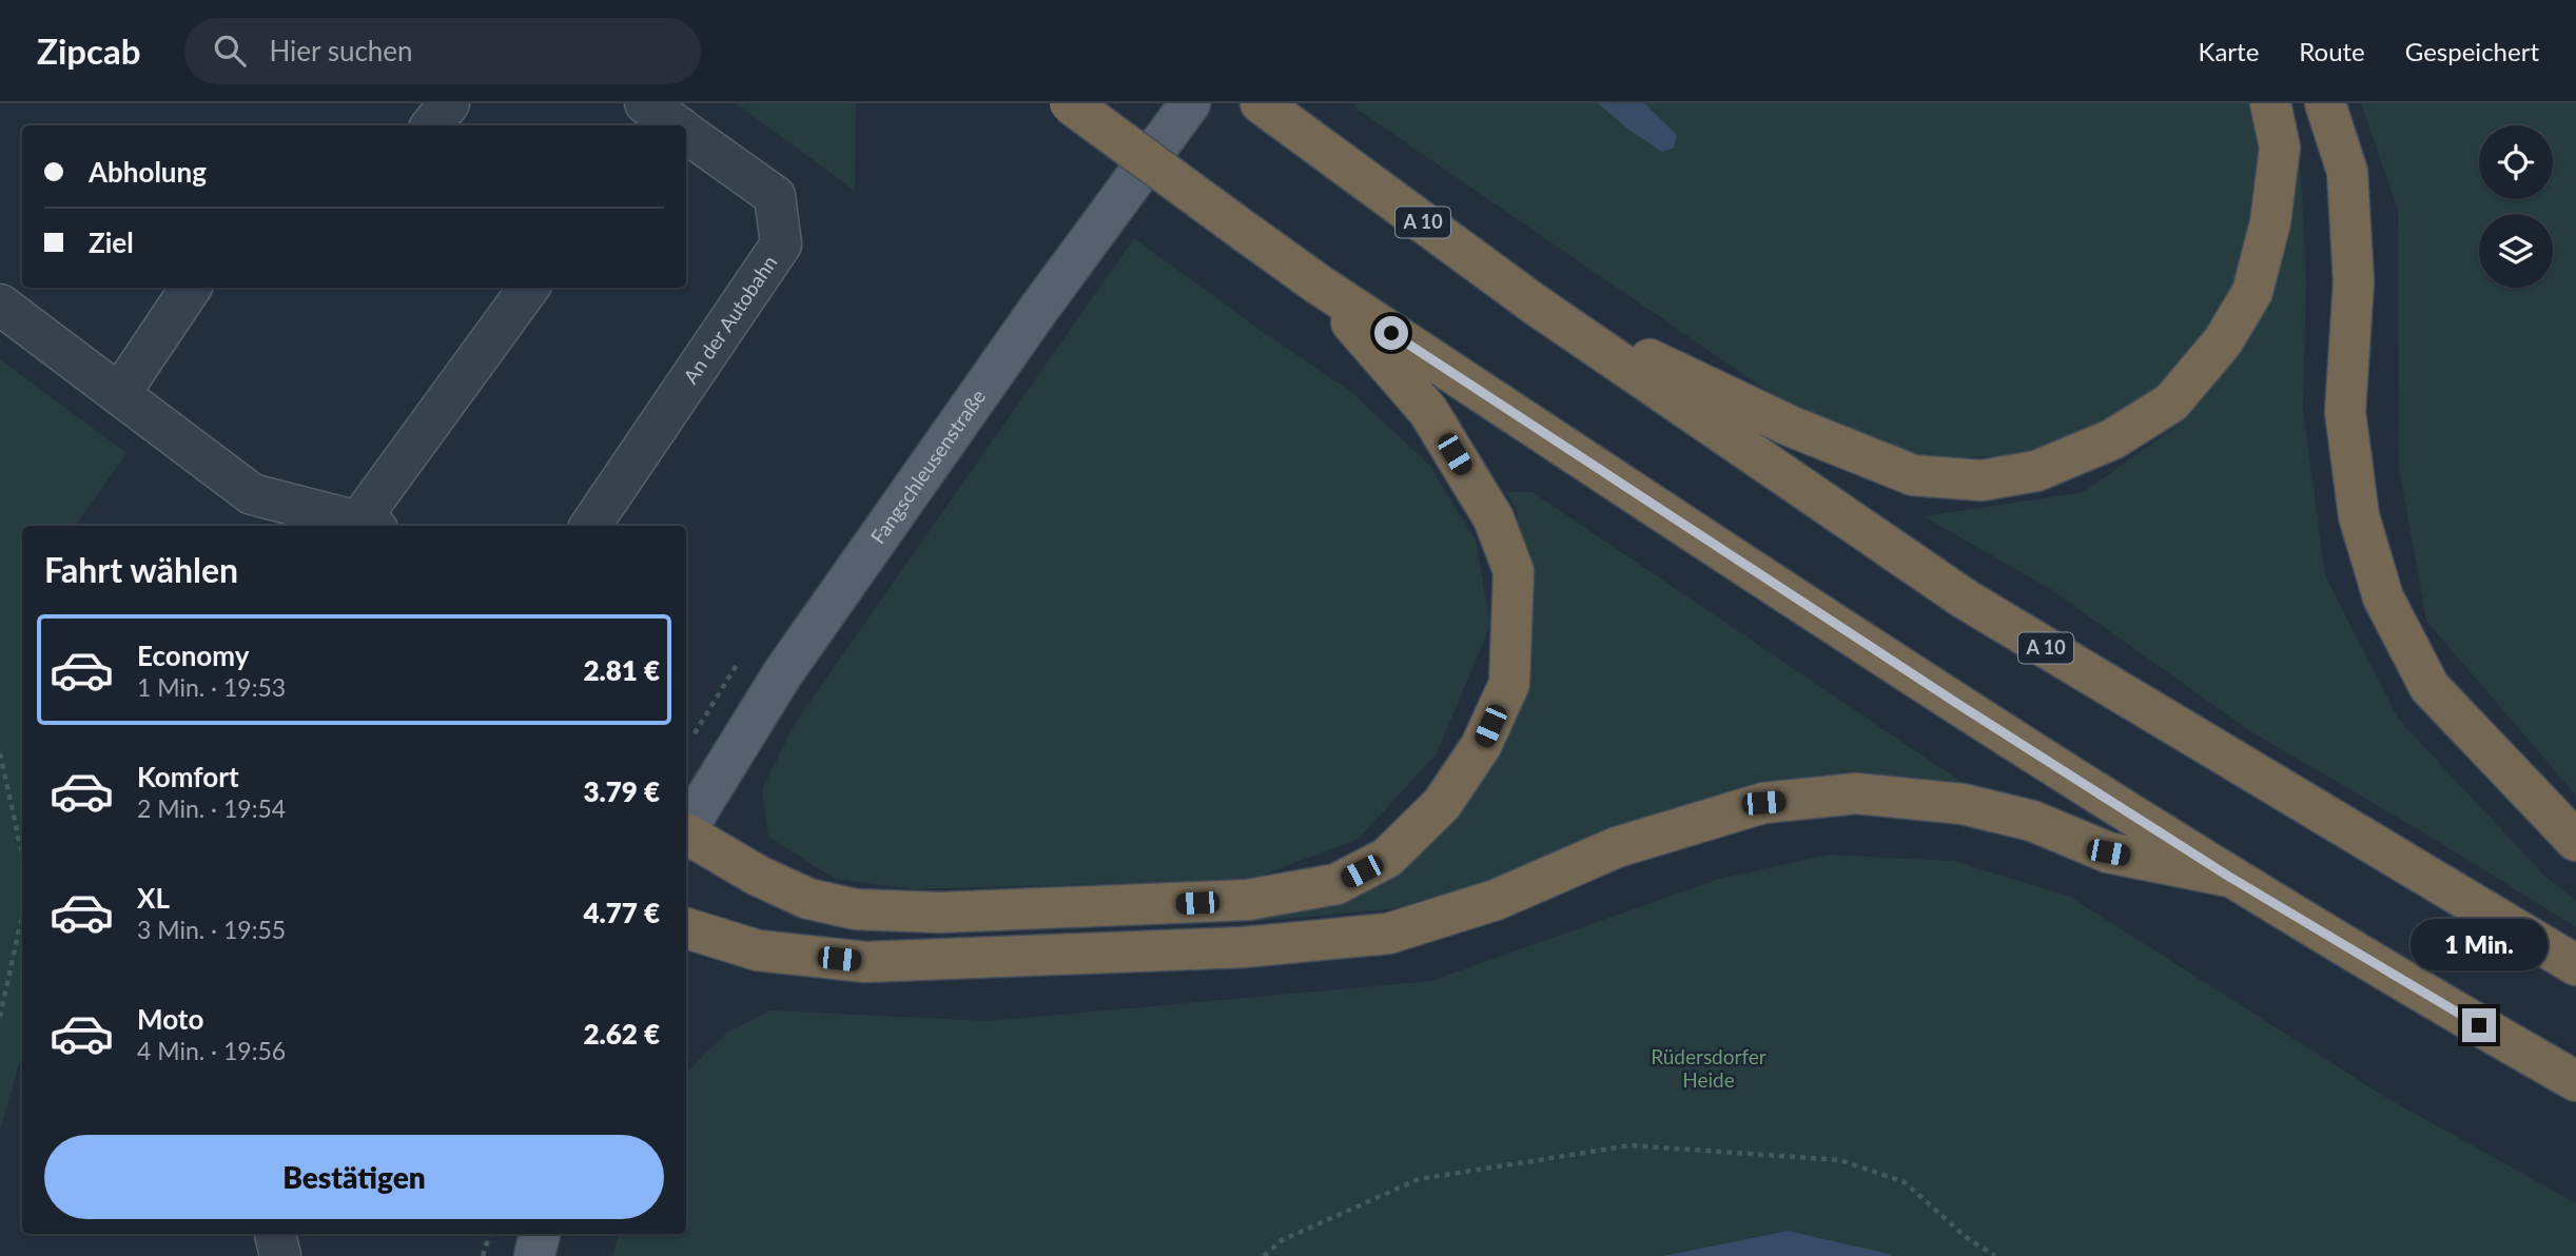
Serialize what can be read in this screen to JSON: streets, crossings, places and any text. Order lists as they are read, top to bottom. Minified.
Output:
{"streets":{"highway":["A 10"],"main road":["Fangschleusenstraße"],"street":["An der Autobahn"]},"parks":["Rüdersdorfer Heide"],"page":{"header":"Zipcab","search":"Hier suchen","nav":["Karte","Route","Gespeichert"],"banner":["Abholung","Ziel"],"heading":"Fahrt wählen","list":[{"name":"Economy","note":"1 Min. · 19:53","value":"2.81 €"},{"name":"Komfort","note":"2 Min. · 19:54","value":"3.79 €"},{"name":"XL","note":"3 Min. · 19:55","value":"4.77 €"},{"name":"Moto","note":"4 Min. · 19:56","value":"2.62 €"}],"bubble":"1 Min.","buttons":"Bestätigen"}}
